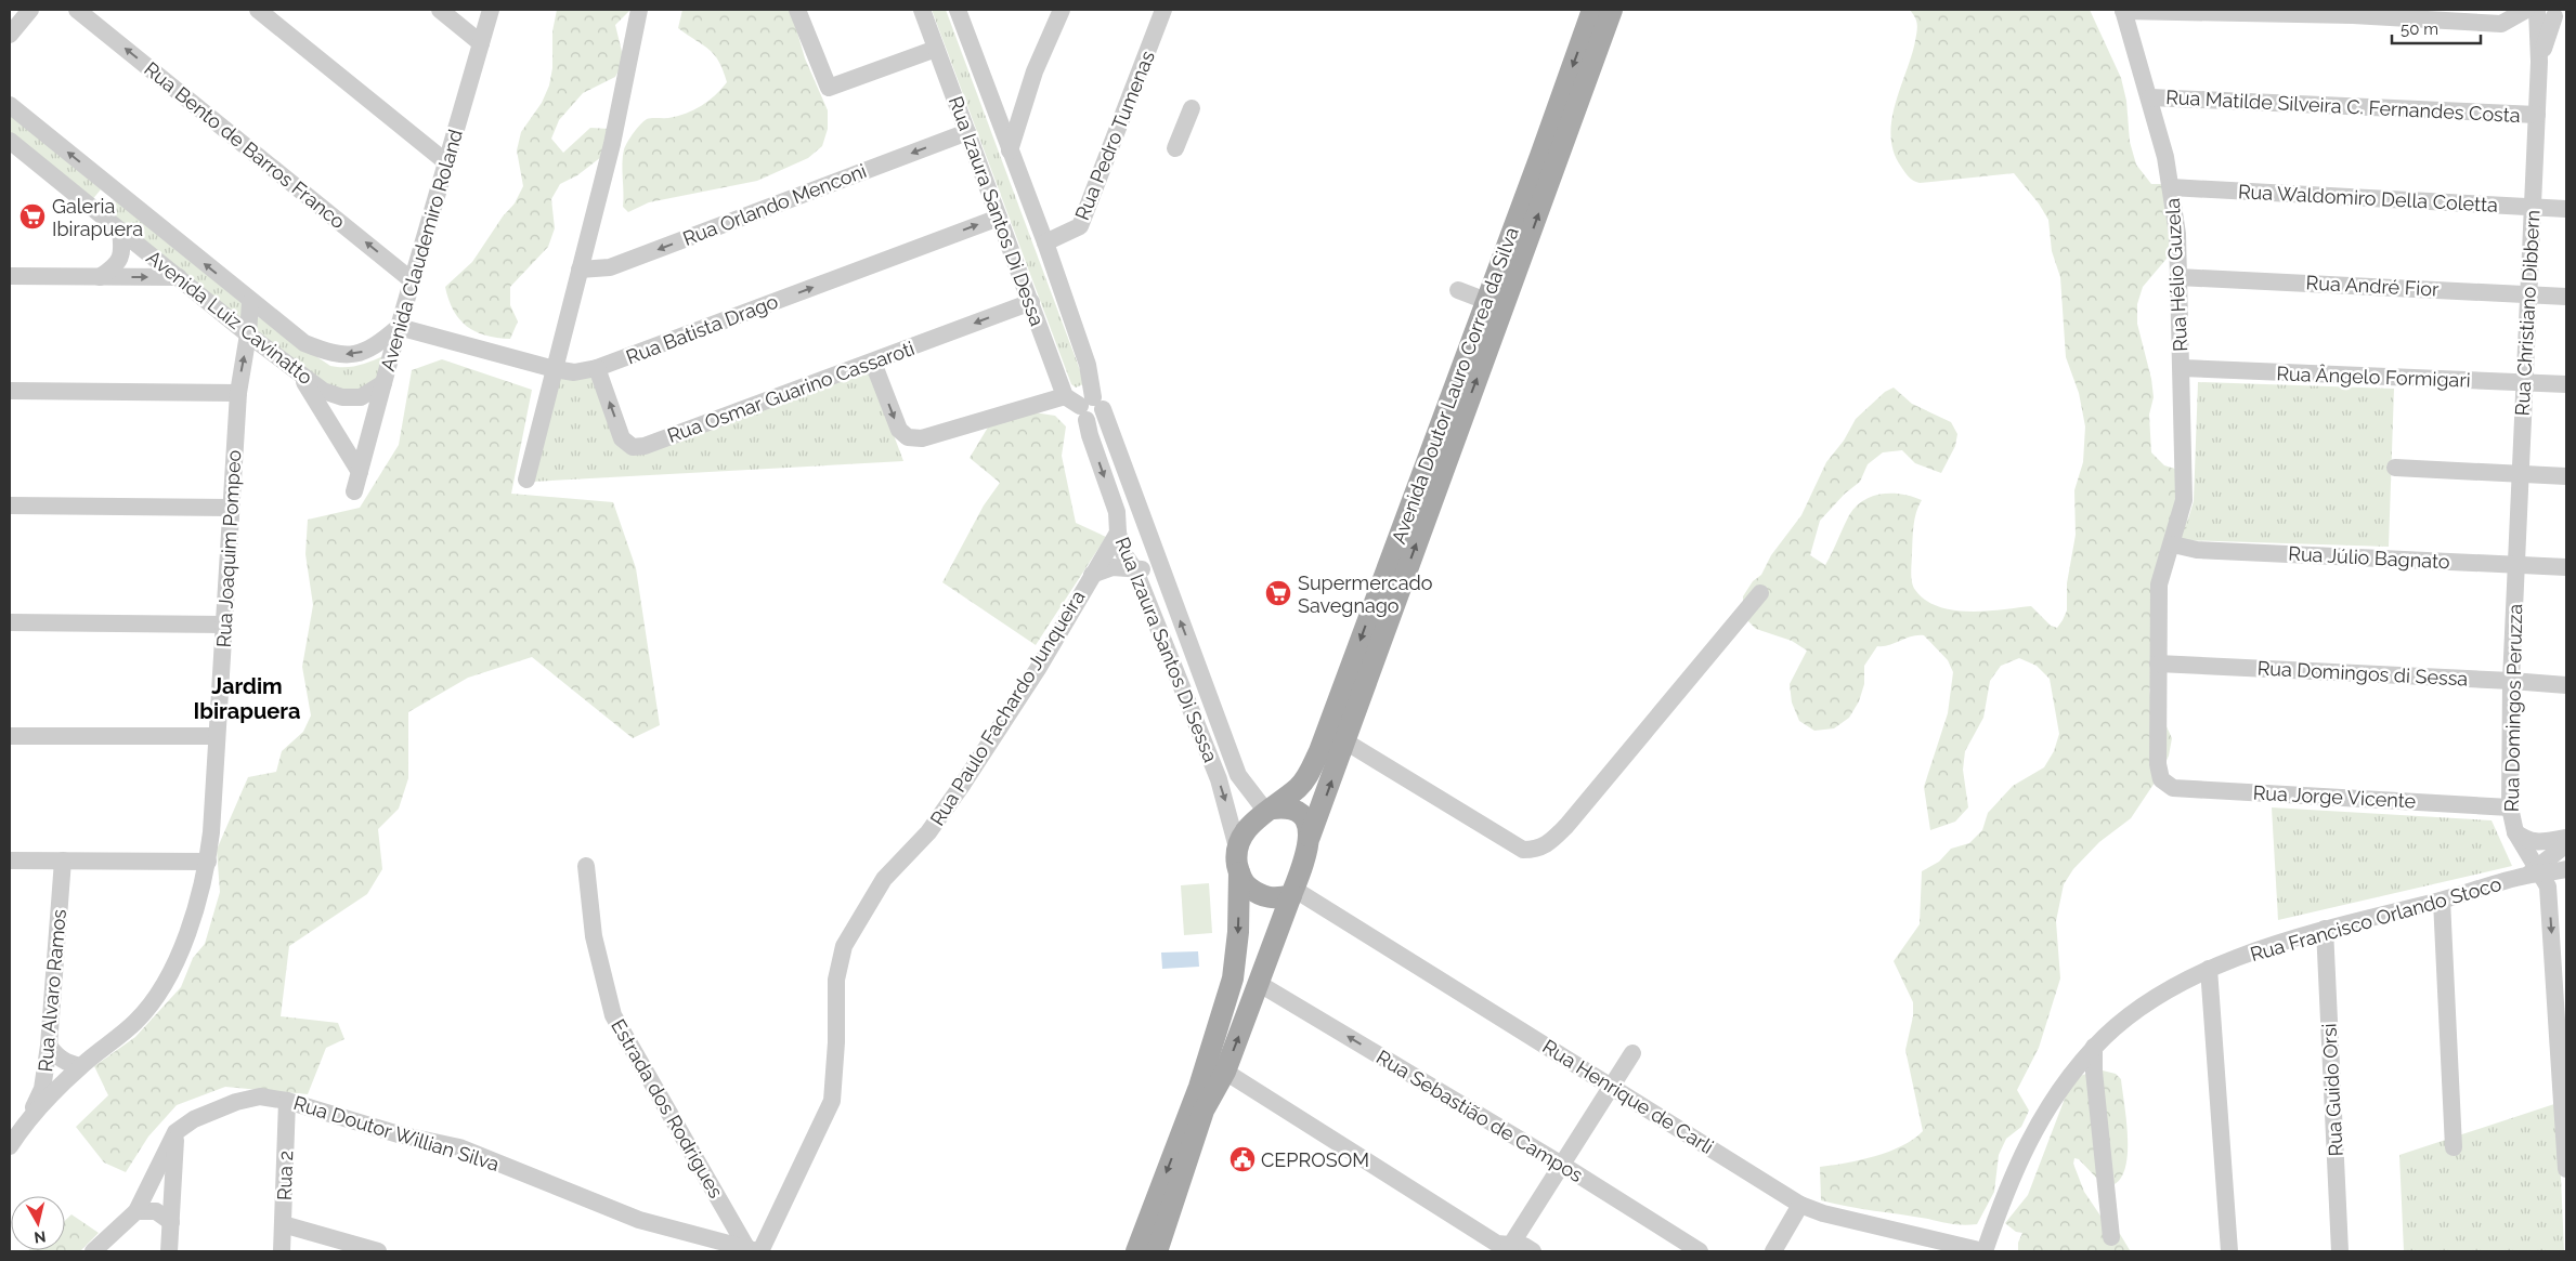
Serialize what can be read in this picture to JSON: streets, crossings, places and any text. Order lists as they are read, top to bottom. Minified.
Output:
{"streets":{"main road":["Avenida Doutor Lauro Correa da Silva"],"street":["Rua Matilde Silveira C. Fernandes Costa","Rua Pedro Tumenas","Rua Bento de Barros Franco","Rua Waldomiro Della Coletta","Rua Orlando Menconi","Rua Izaura Santos Di Dessa","Avenida Claudemiro Roland","Rua Hélio Guzela","Rua André Fior","Rua Christiano Dibbern","Avenida Luiz Cavinatto","Rua Batista Drago","Rua Ângelo Formigari","Rua Osmar Guarino Cassaroti","Rua Joaquim Pompeo","Rua Júlio Bagnato","Rua Izaura Santos Di Sessa","Rua Domingos di Sessa","Rua Paulo Fachardo Junqueira","Rua Domingos Peruzza","Rua Jorge Vicente","Rua Francisco Orlando Stoco","Rua Alvaro Ramos","Rua Guido Orsi","Rua Henrique de Carli","Estrada dos Rodrigues","Rua Sebastião de Campos","Rua Doutor Willian Silva","Rua 2"]},"crossings":[["Rua Matilde Silveira C. Fernandes Costa","Rua Hélio Guzela"],["Rua Matilde Silveira C. Fernandes Costa","Rua Christiano Dibbern"],["Rua Pedro Tumenas","Rua Izaura Santos Di Dessa"],["Rua Bento de Barros Franco","Avenida Claudemiro Roland"],["Rua Waldomiro Della Coletta","Rua Hélio Guzela"],["Rua Waldomiro Della Coletta","Rua Christiano Dibbern"],["Rua Orlando Menconi","Rua Izaura Santos Di Dessa"],["Rua Izaura Santos Di Dessa","Rua Batista Drago"],["Rua Izaura Santos Di Dessa","Rua Osmar Guarino Cassaroti"],["Rua Izaura Santos Di Dessa","Rua Izaura Santos Di Sessa"],["Avenida Claudemiro Roland","Avenida Luiz Cavinatto"],["Avenida Claudemiro Roland","Rua Batista Drago"],["Rua Hélio Guzela","Rua André Fior"],["Rua Hélio Guzela","Rua Ângelo Formigari"],["Rua Hélio Guzela","Rua Júlio Bagnato"],["Rua Hélio Guzela","Rua Domingos di Sessa"],["Rua Hélio Guzela","Rua Jorge Vicente"],["Rua André Fior","Rua Christiano Dibbern"],["Rua Christiano Dibbern","Rua Ângelo Formigari"],["Rua Christiano Dibbern","Rua Júlio Bagnato"],["Rua Christiano Dibbern","Rua Domingos Peruzza"],["Avenida Luiz Cavinatto","Rua Batista Drago"],["Avenida Luiz Cavinatto","Rua Joaquim Pompeo"],["Rua Batista Drago","Rua Osmar Guarino Cassaroti"],["Avenida Doutor Lauro Correa da Silva","Rua Izaura Santos Di Sessa"],["Avenida Doutor Lauro Correa da Silva","Rua Henrique de Carli"],["Rua Joaquim Pompeo","Rua Alvaro Ramos"],["Rua Júlio Bagnato","Rua Domingos Peruzza"],["Rua Izaura Santos Di Sessa","Rua Paulo Fachardo Junqueira"],["Rua Izaura Santos Di Sessa","Rua Henrique de Carli"],["Rua Domingos di Sessa","Rua Domingos Peruzza"],["Rua Paulo Fachardo Junqueira","Estrada dos Rodrigues"],["Rua Paulo Fachardo Junqueira","Rua Doutor Willian Silva"],["Rua Domingos Peruzza","Rua Jorge Vicente"],["Rua Domingos Peruzza","Rua Francisco Orlando Stoco"],["Rua Francisco Orlando Stoco","Rua Guido Orsi"],["Rua Francisco Orlando Stoco","Rua Henrique de Carli"],["Estrada dos Rodrigues","Rua Doutor Willian Silva"],["Rua Doutor Willian Silva","Rua 2"]],"one_way":["Rua Orlando Menconi","Rua Batista Drago","Rua Osmar Guarino Cassaroti"],"districts":["Jardim Ibirapuera"],"places":{"supermarket":["Galeria Ibirapuera","Supermercado Savegnago"],"public building":["CEPROSOM"]},"scale_bar":"50 m","north":"bottom"}
